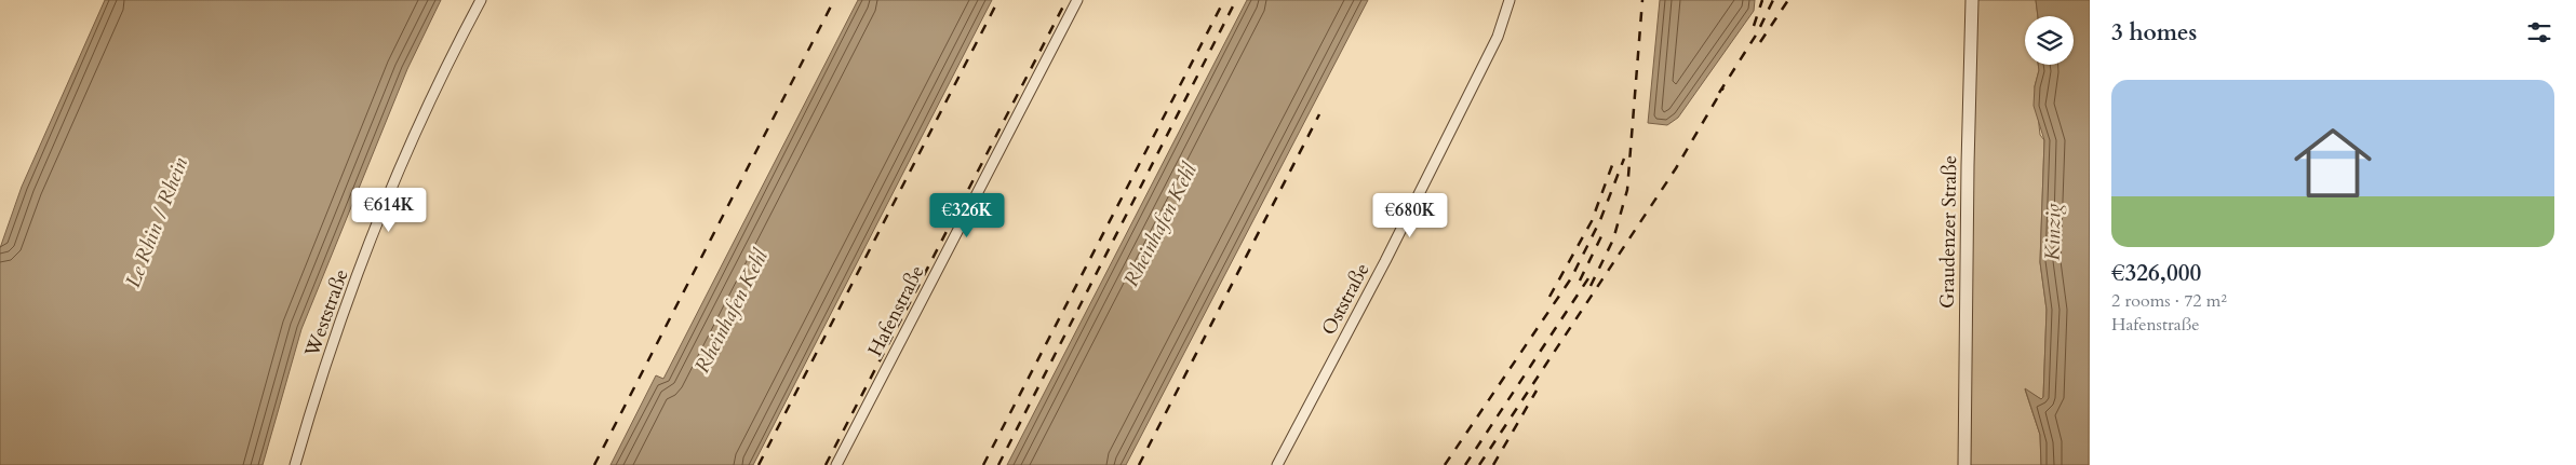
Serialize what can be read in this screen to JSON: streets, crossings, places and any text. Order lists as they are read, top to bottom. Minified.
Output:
{"streets":{"street":["Graudenzer Straße","Oststraße","Hafenstraße","Weststraße"]},"water":["Le Rhin / Rhein","Rheinhafen Kehl","Kinzig"],"page":{"heading":"3 homes","list":[{"name":"€326,000","note":"2 rooms · 72 m² · Hafenstraße"}],"price":["€614K","€326K","€680K"]}}
